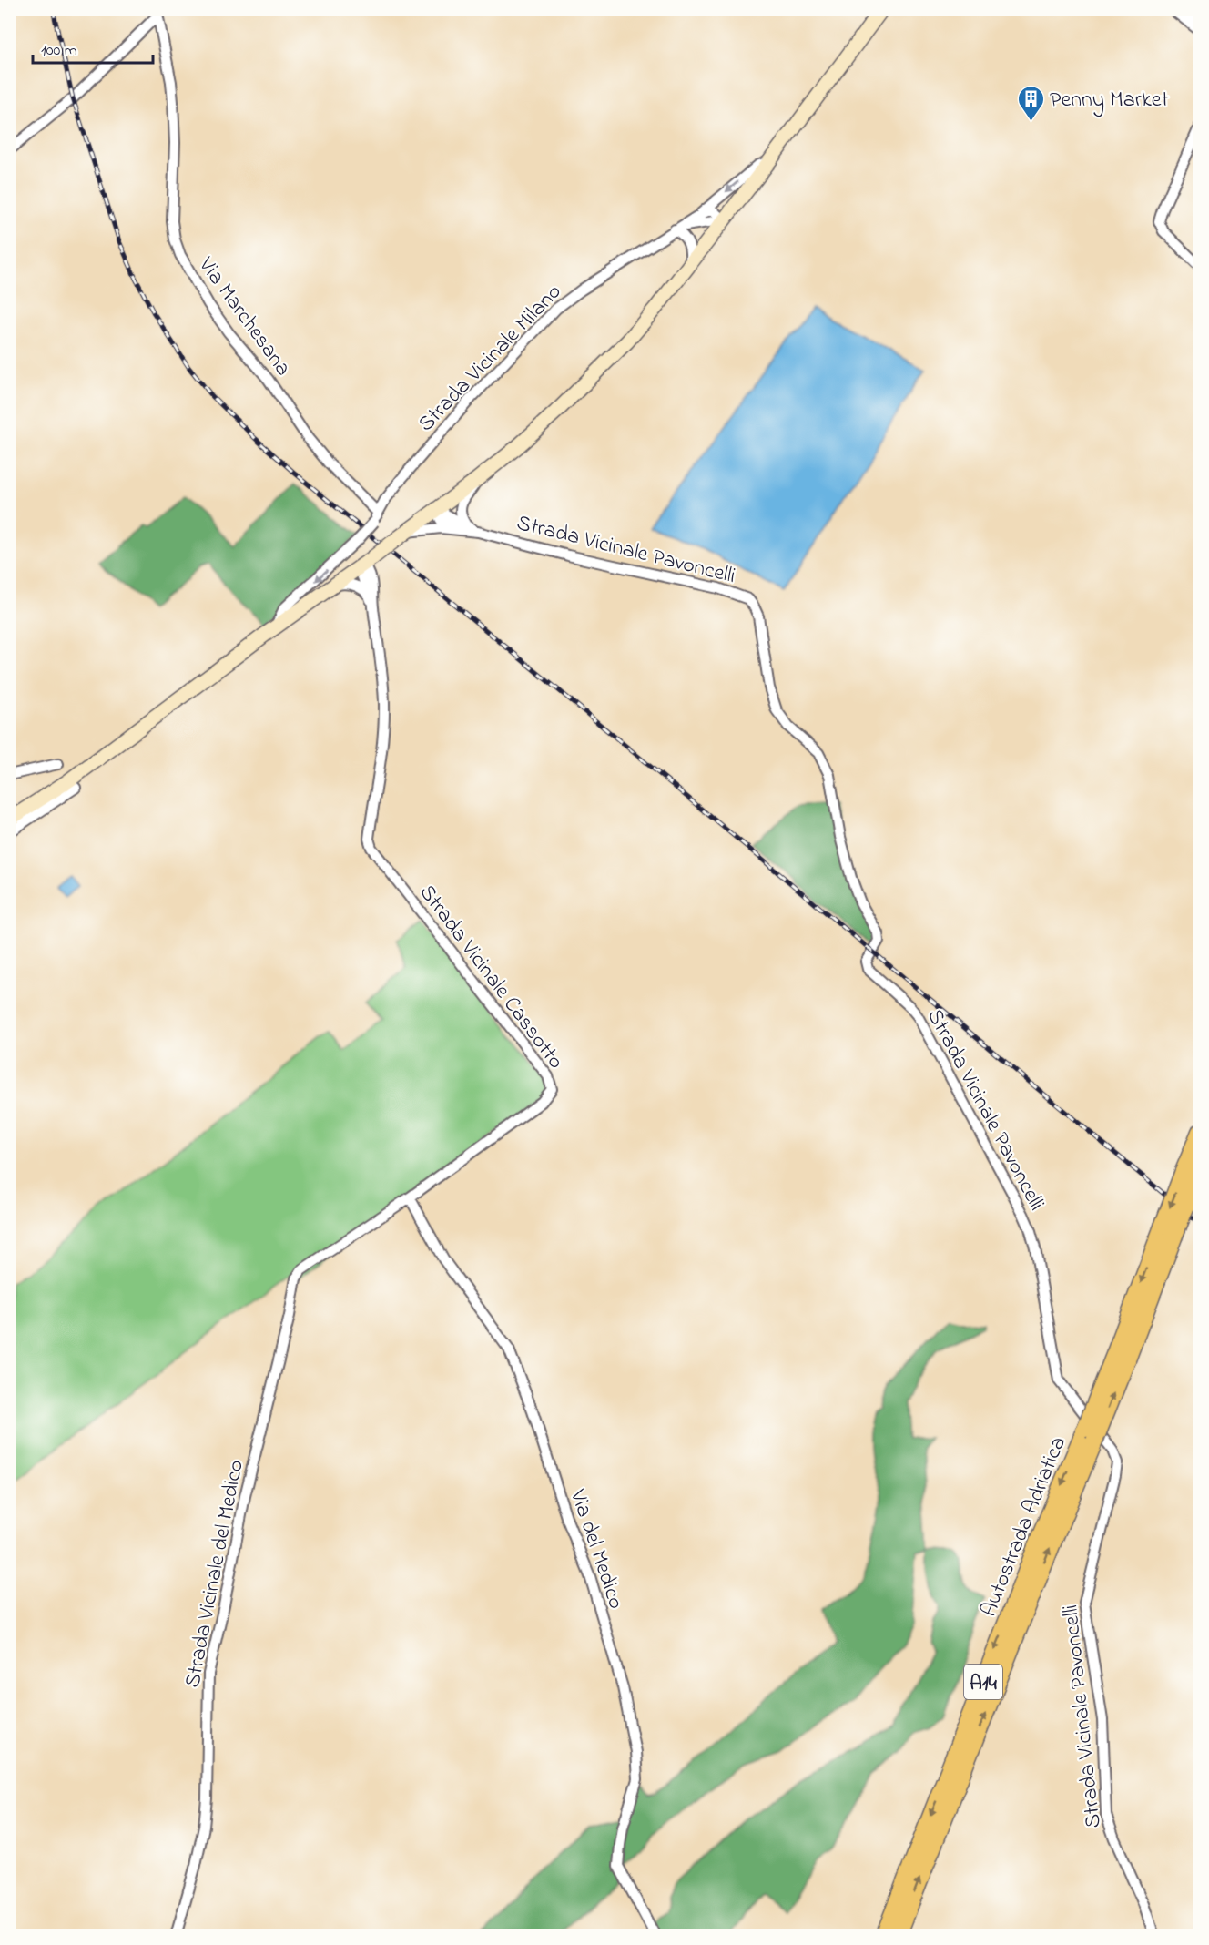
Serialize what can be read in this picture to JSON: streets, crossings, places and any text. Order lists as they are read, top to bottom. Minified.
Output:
{"streets":{"highway":["Autostrada Adriatica","A14"],"street":["Via Marchesana","Strada Vicinale Milano","Strada Vicinale Pavoncelli","Strada Vicinale Cassotto","Via del Medico","Strada Vicinale del Medico"]},"crossings":[["Via Marchesana","Strada Vicinale Milano"],["Strada Vicinale Cassotto","Via del Medico"],["Strada Vicinale Cassotto","Strada Vicinale del Medico"]],"one_way":["Strada Vicinale Milano"],"places":{"building":["Penny Market"]},"scale_bar":"100 m"}
